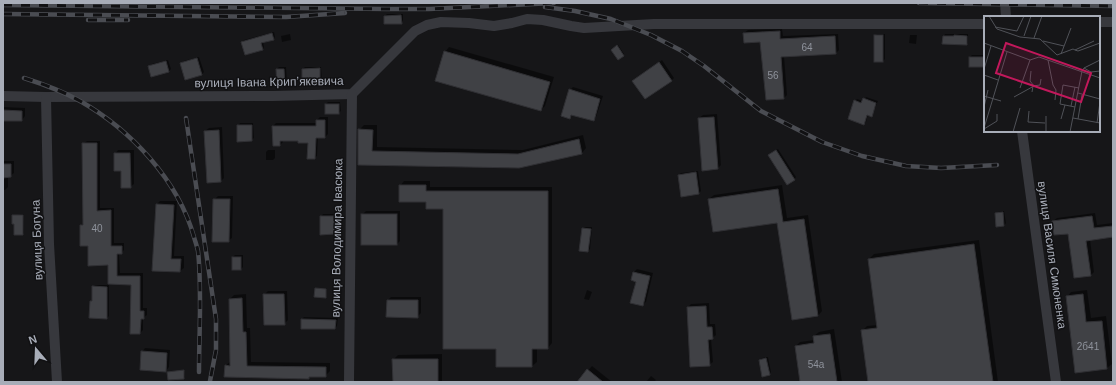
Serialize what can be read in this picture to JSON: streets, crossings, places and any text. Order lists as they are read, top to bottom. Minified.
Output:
{"streets":{"street":["вулиця Івана Крипʼякевича","вулиця Володимира Івасюка","вулиця Богуна","вулиця Василя Симоненка"]},"crossings":[["вулиця Івана Крипʼякевича","вулиця Володимира Івасюка"],["вулиця Івана Крипʼякевича","вулиця Богуна"]],"house_numbers":["64","56","40","2б41","54а"],"north":"top"}
